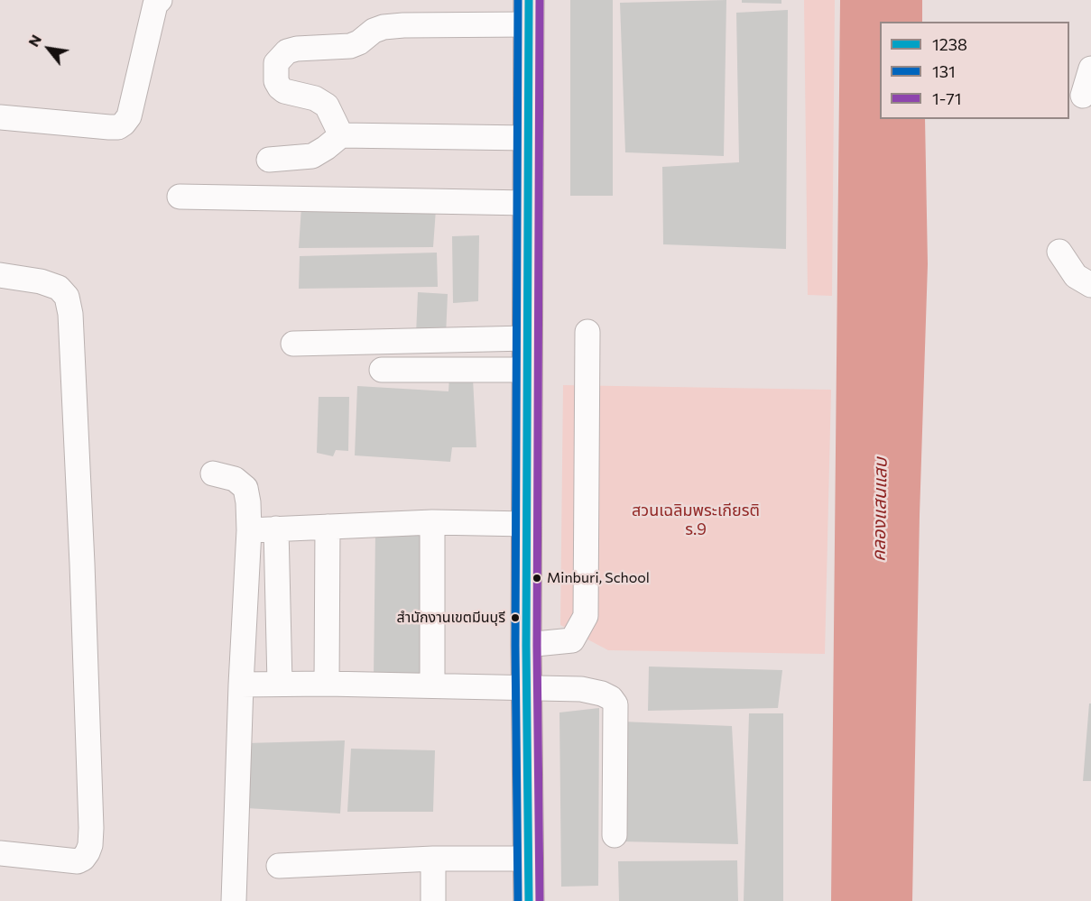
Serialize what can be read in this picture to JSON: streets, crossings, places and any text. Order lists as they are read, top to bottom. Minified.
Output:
{"water":["คลองแสนแสบ"],"parks":["สวนเฉลิมพระเกียรติ ร.9"],"places":["Minburi, School","สำนักงานเขตมีนบุรี"],"lines":["transit line 1238","transit line 131","transit line 1-71"],"legend":["1238","131","1-71"],"north":"top left"}
